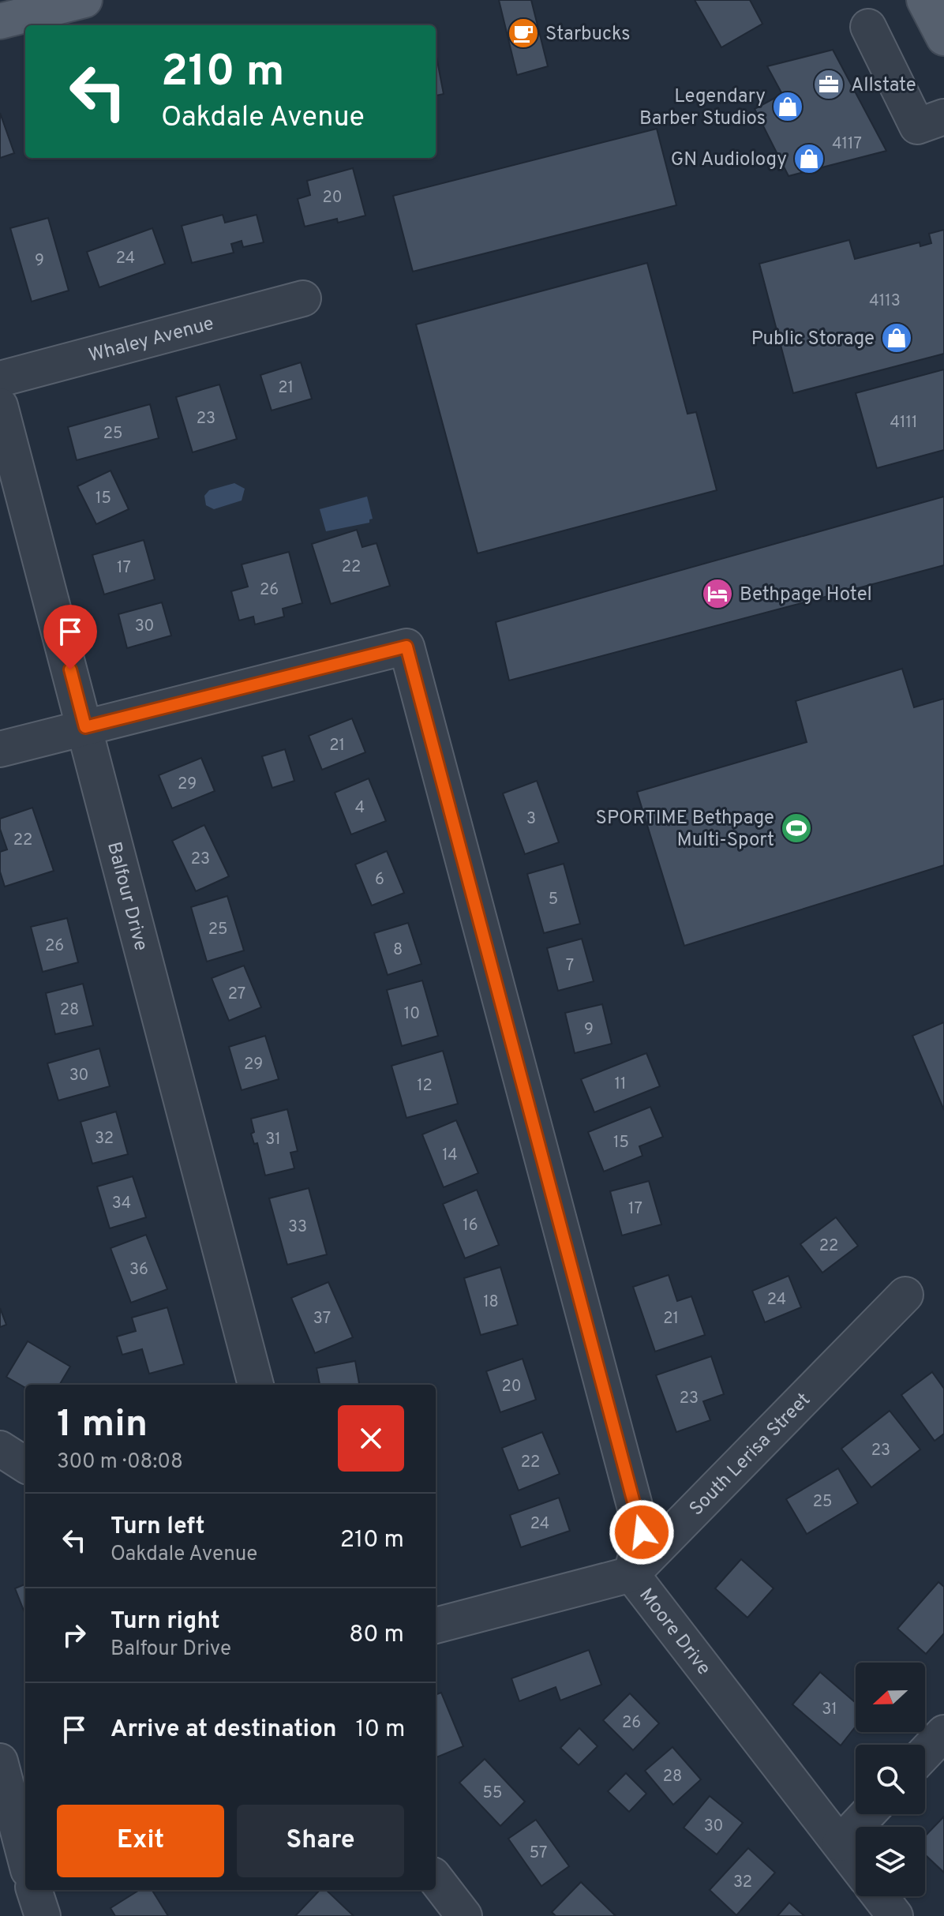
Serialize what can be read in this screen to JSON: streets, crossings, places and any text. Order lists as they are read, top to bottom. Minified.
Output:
{"streets":{"street":["Whaley Avenue","Balfour Drive","South Lerisa Street","Moore Drive"]},"crossings":[["Balfour Drive","Moore Drive"],["South Lerisa Street","Moore Drive"]],"places":{"cafe":["Starbucks"],"office":["Allstate"],"shop":["Legendary Barber Studios","GN Audiology","Public Storage"],"hotel":["Bethpage Hotel"],"sports":["SPORTIME Bethpage Multi-Sport"]},"house_numbers":["4117","20","24","9","4113","21","23","4111","25","15","22","17","26","30","21","29","4","3","22","23","6","5","25","26","8","7","27","28","10","9","29","30","11","12","32","31","15","14","34","17","16","33","22","36","24","18","37","21","20","23","23","22","25","24","31","26","28","55","30","57","32"],"north":"left","page":{"turn":["210 m","Oakdale Avenue"],"heading":["1 min","300 m · 08:08"],"list":[{"name":"Turn left","note":"Oakdale Avenue","value":"210 m"},{"name":"Turn right","note":"Balfour Drive","value":"80 m"},{"name":"Arrive at destination","value":"10 m"}],"buttons":["Exit","Share"]}}
